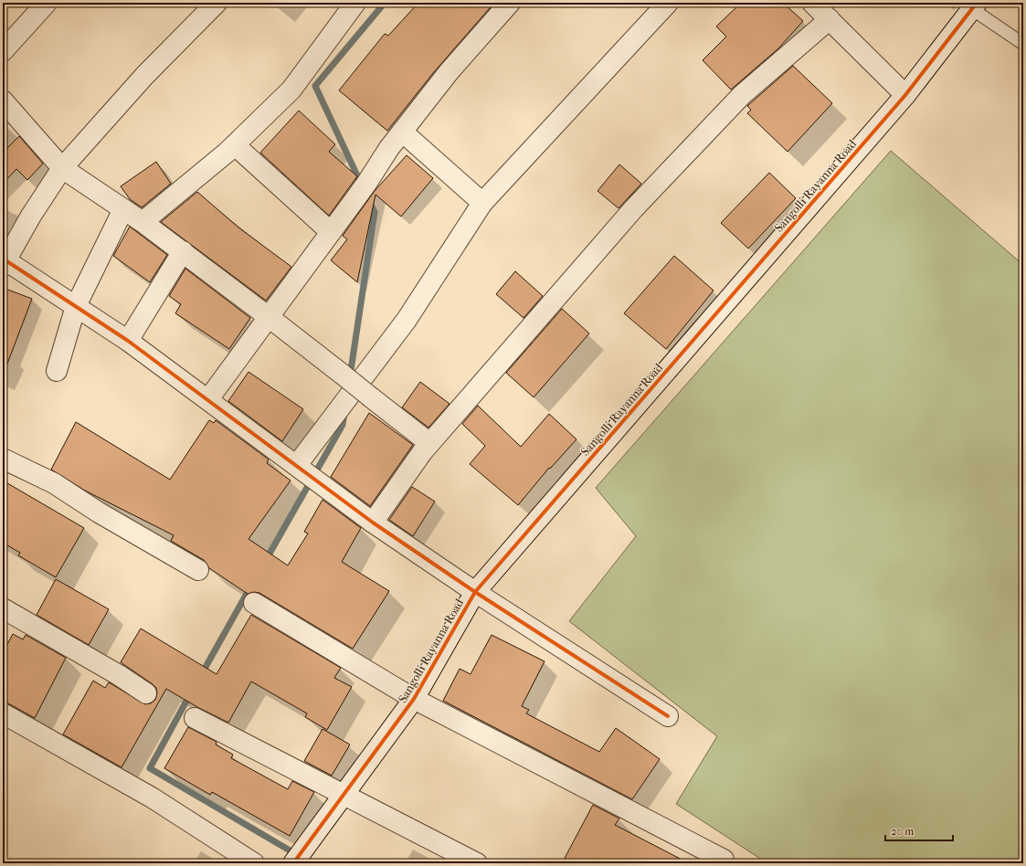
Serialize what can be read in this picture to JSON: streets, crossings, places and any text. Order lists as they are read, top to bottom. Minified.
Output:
{"streets":{"street":["Sangolli Rayanna Road"]},"scale_bar":"20 m"}
